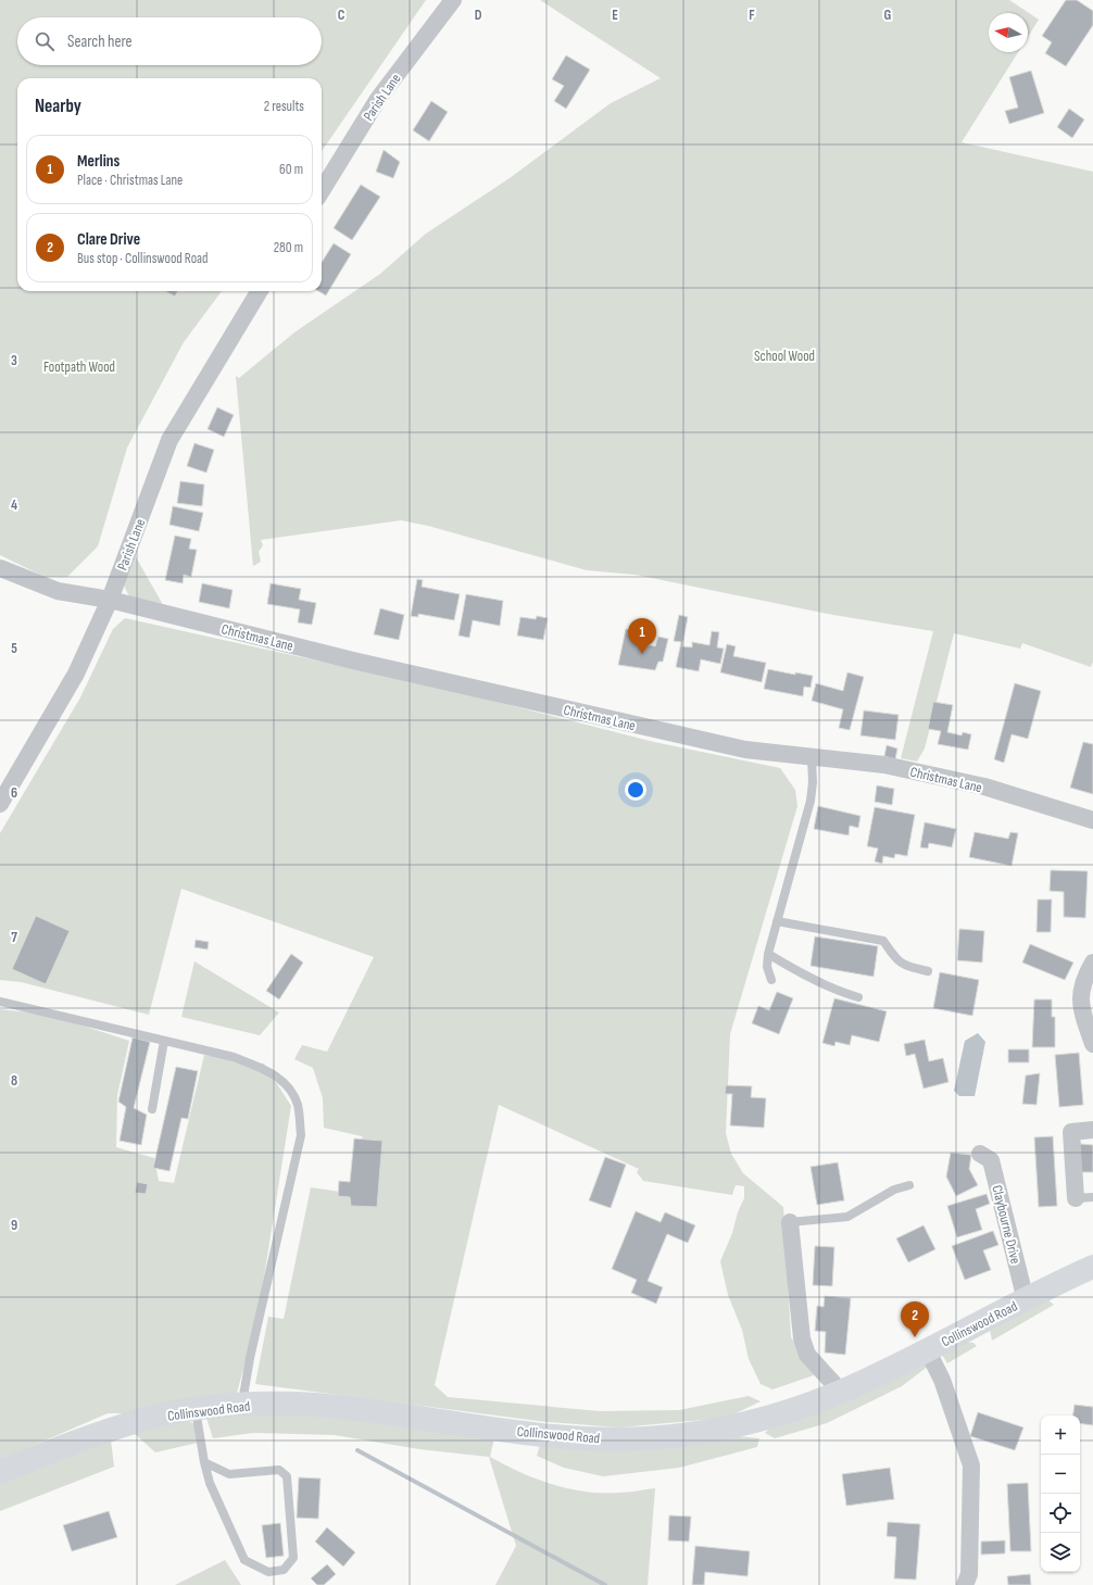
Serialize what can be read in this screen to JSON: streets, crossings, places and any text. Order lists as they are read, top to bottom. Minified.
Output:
{"streets":{"main road":["Collinswood Road"],"street":["Parish Lane","Christmas Lane","Claybourne Drive"]},"crossings":[["Parish Lane","Christmas Lane"],["Claybourne Drive","Collinswood Road"]],"parks":["School Wood","Footpath Wood"],"north":"left","page":{"search":"Search here","heading":["Nearby","2 results"],"list":[{"mark":"1","name":"Merlins","note":"Place · Christmas Lane","value":"60 m"},{"mark":"2","name":"Clare Drive","note":"Bus stop · Collinswood Road","value":"280 m"}],"pins":["1","2"],"map_buttons":["+","−"]},"grid":{"columns":["C","D","E","F","G"],"rows":["3","4","5","6","7","8","9"]}}
